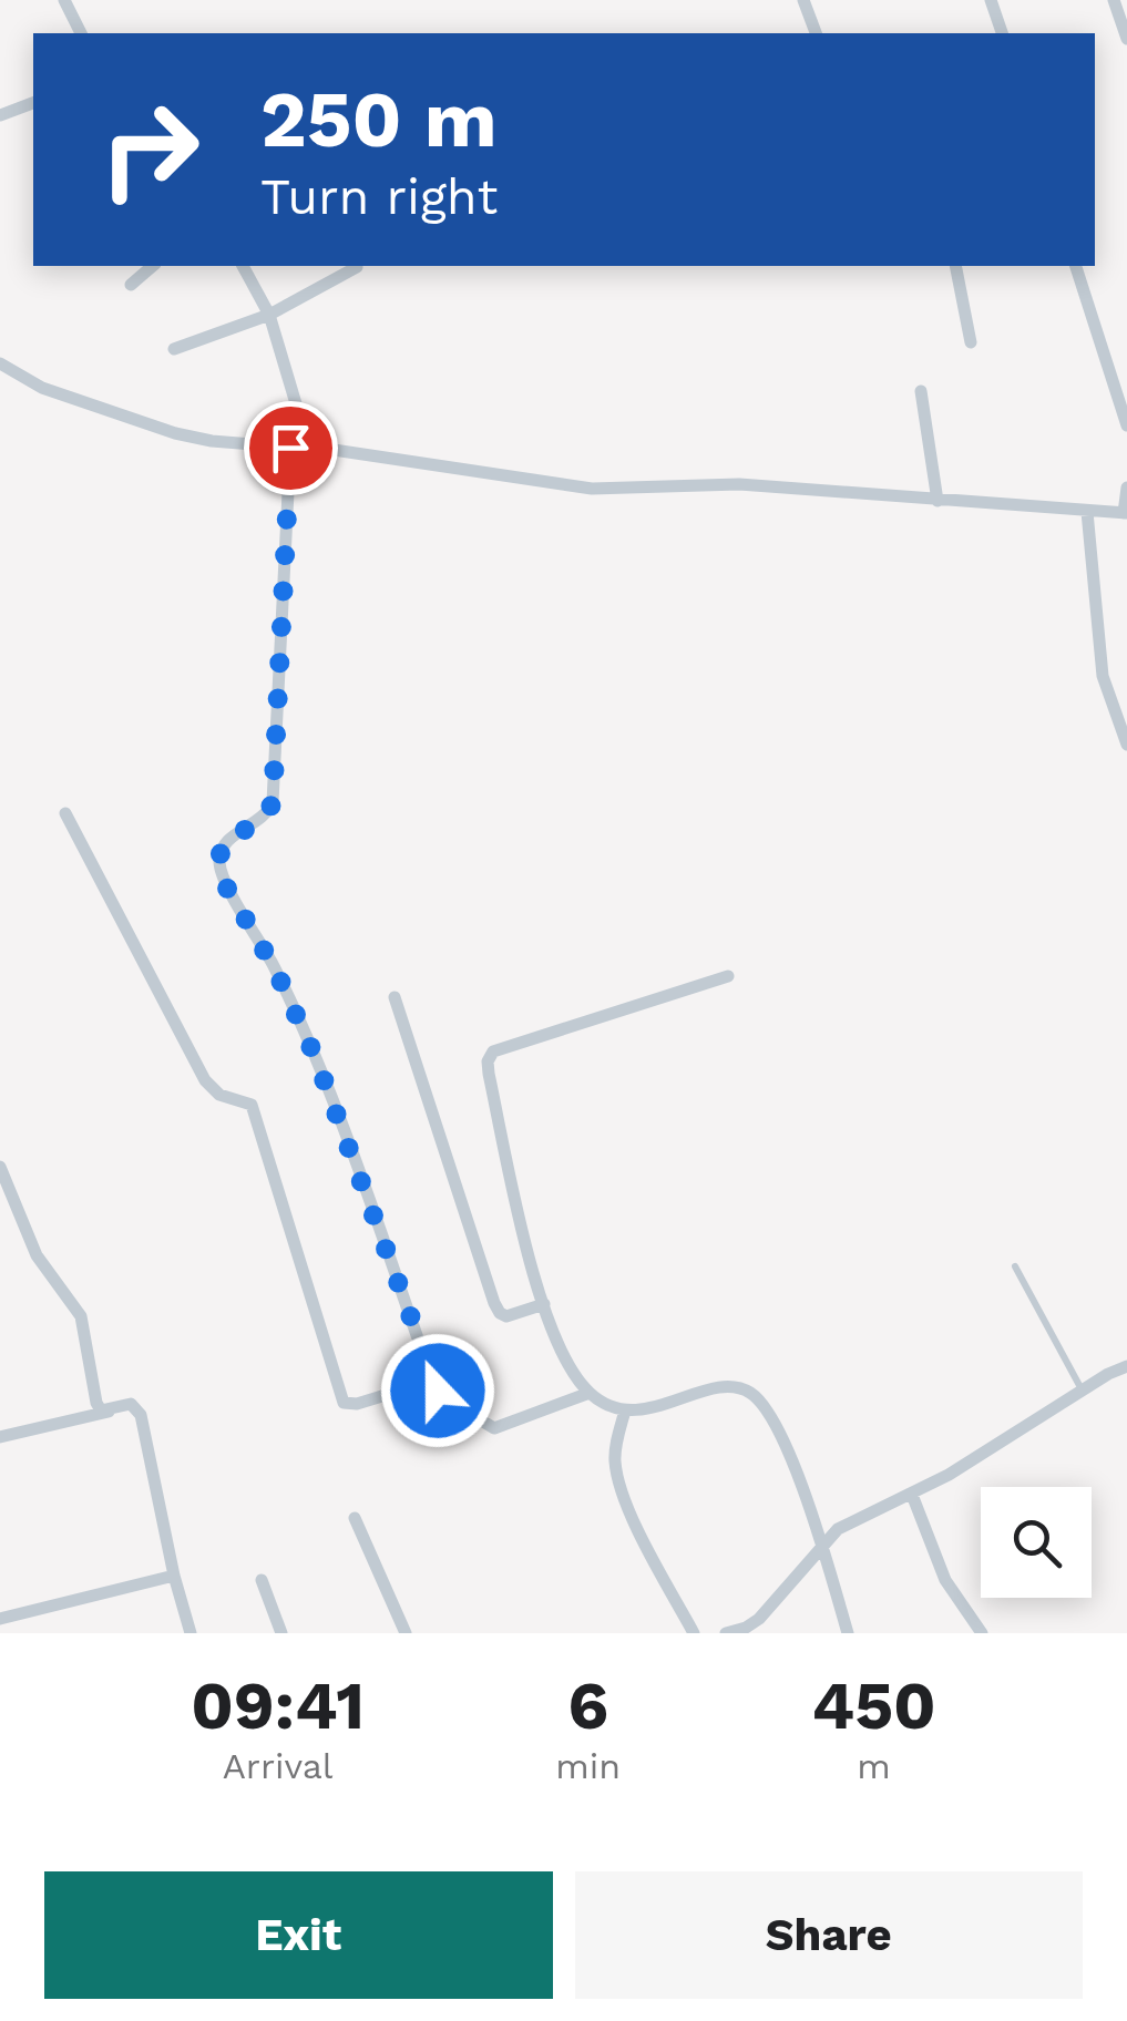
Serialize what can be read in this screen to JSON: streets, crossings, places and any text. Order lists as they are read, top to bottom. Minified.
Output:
{"page":{"turn":["250 m","Turn right"],"eta":["09:41","Arrival","6","min","450","m"],"buttons":["Exit","Share"]}}
